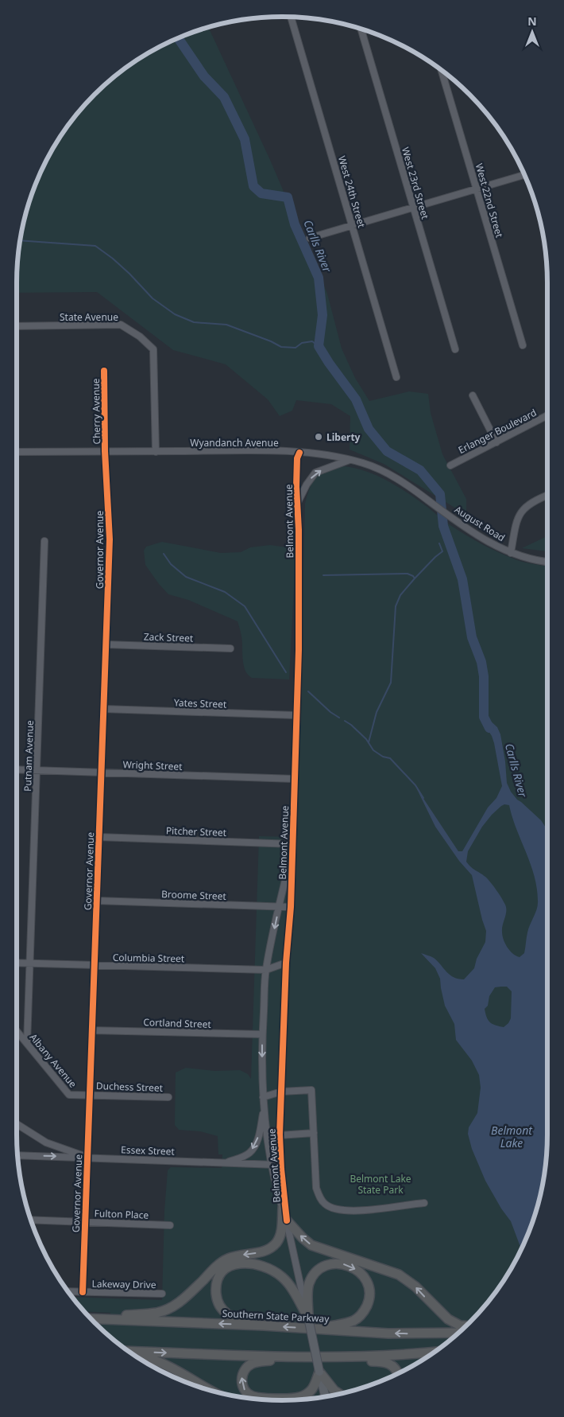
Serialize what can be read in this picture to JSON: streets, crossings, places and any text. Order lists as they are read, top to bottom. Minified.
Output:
{"streets":{"highway":["Southern State Parkway"],"main road":["Belmont Avenue"],"street":["West 23rd Street","West 24th Street","West 22nd Street","State Avenue","Cherry Avenue","Erlanger Boulevard","Wyandanch Avenue","August Road","Governor Avenue","Zack Street","Yates Street","Putnam Avenue","Wright Street","Pitcher Street","Broome Street","Columbia Street","Cortland Street","Albany Avenue","Duchess Street","Essex Street","Fulton Place","Lakeway Drive"]},"crossings":[["State Avenue","Wyandanch Avenue"],["Cherry Avenue","Wyandanch Avenue"],["Cherry Avenue","Governor Avenue"],["Wyandanch Avenue","Belmont Avenue"],["Wyandanch Avenue","August Road"],["Wyandanch Avenue","Governor Avenue"],["Belmont Avenue","Yates Street"],["Belmont Avenue","Wright Street"],["Belmont Avenue","Pitcher Street"],["Belmont Avenue","Broome Street"],["Belmont Avenue","Columbia Street"],["Belmont Avenue","Cortland Street"],["Belmont Avenue","Essex Street"],["Governor Avenue","Zack Street"],["Governor Avenue","Yates Street"],["Governor Avenue","Wright Street"],["Governor Avenue","Pitcher Street"],["Governor Avenue","Broome Street"],["Governor Avenue","Columbia Street"],["Governor Avenue","Cortland Street"],["Governor Avenue","Albany Avenue"],["Governor Avenue","Duchess Street"],["Governor Avenue","Essex Street"],["Governor Avenue","Fulton Place"],["Governor Avenue","Lakeway Drive"],["Putnam Avenue","Wright Street"],["Putnam Avenue","Columbia Street"],["Putnam Avenue","Albany Avenue"],["Albany Avenue","Duchess Street"]],"water":["Carlls River","Belmont Lake"],"parks":["Belmont Lake State Park"],"places":["Liberty"],"north":"top"}
